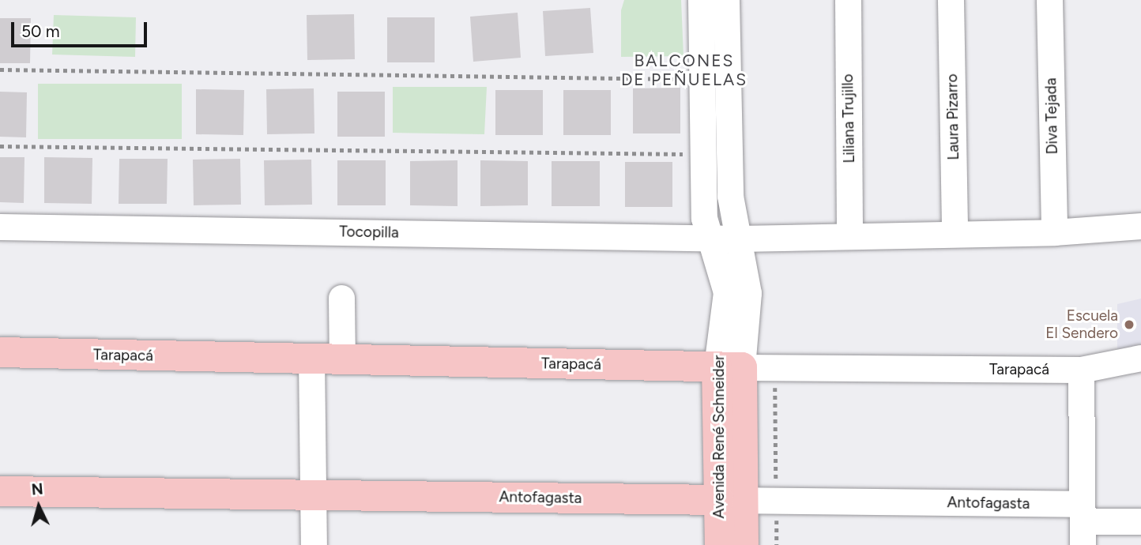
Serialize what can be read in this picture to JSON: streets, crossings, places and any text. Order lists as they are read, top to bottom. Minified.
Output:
{"streets":{"main road":["Tarapacá","Avenida René Schneider","Antofagasta"],"street":["Diva Tejada","Laura Pizarro","Liliana Trujillo","Tocopilla"]},"crossings":[["Diva Tejada","Tocopilla"],["Laura Pizarro","Tocopilla"],["Liliana Trujillo","Tocopilla"],["Tocopilla","Avenida René Schneider"],["Tarapacá","Avenida René Schneider"],["Avenida René Schneider","Antofagasta"]],"districts":["BALCONES DE PEÑUELAS"],"places":["Escuela El Sendero"],"scale_bar":"50 m","north":"top"}
